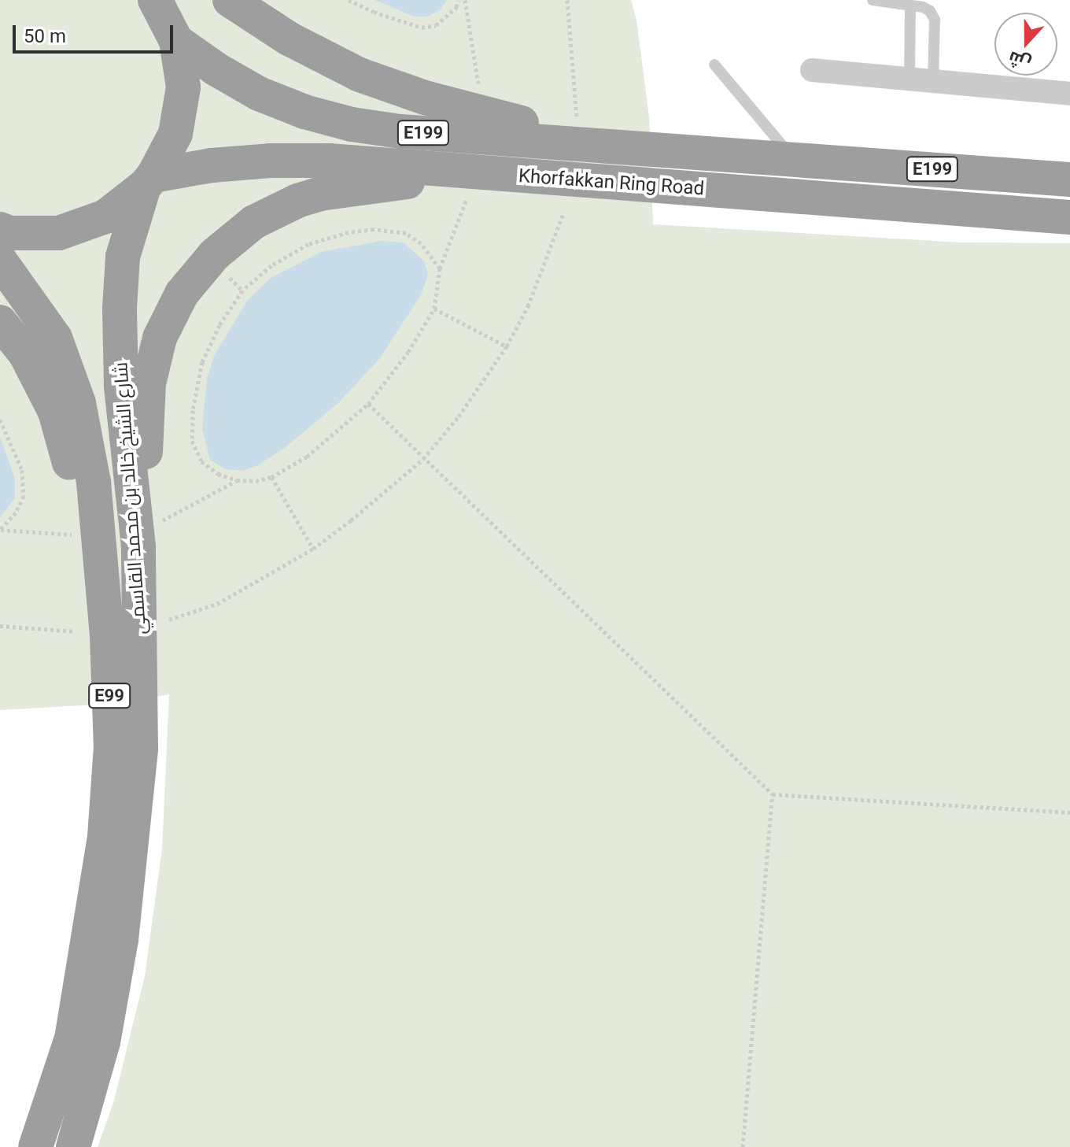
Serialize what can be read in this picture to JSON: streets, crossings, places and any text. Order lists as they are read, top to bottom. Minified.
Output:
{"streets":{"highway":["E199","Khorfakkan Ring Road","شارع الشيخ خالد بن محمد القاسمي","E99"]},"crossings":[["Khorfakkan Ring Road","شارع الشيخ خالد بن محمد القاسمي"]],"scale_bar":"50 m","north":"bottom"}
